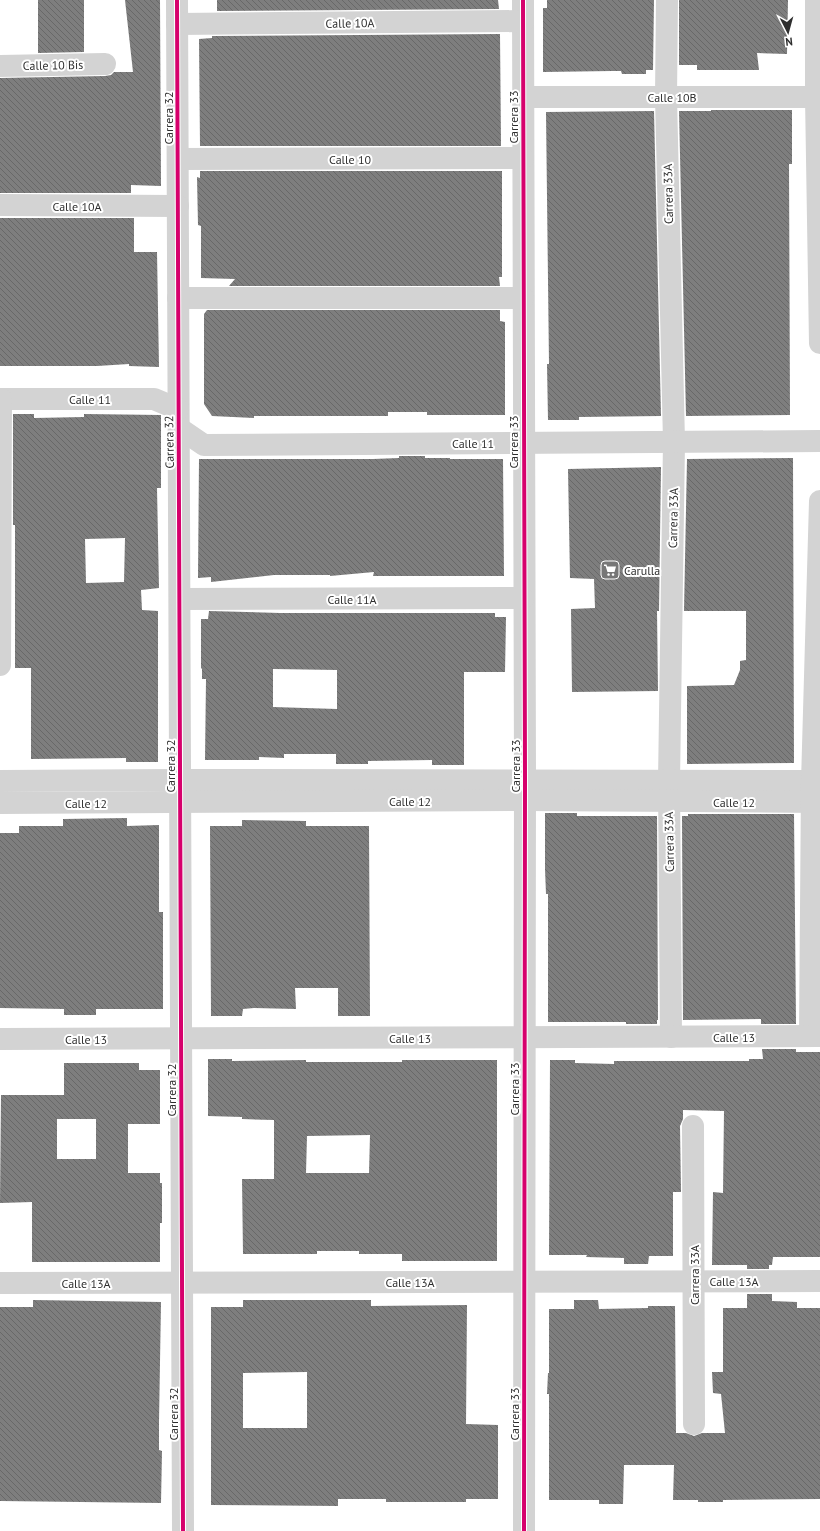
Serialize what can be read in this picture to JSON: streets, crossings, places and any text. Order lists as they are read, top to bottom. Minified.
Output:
{"streets":{"street":["Calle 10A","Calle 10 Bis","Calle 10B","Carrera 33","Carrera 32","Calle 10","Carrera 33A","Calle 11","Calle 11A","Calle 12","Calle 13","Calle 13A"]},"crossings":[["Calle 10A","Carrera 33"],["Calle 10A","Carrera 32"],["Calle 10B","Carrera 33"],["Calle 10B","Carrera 33A"],["Carrera 33","Calle 10"],["Carrera 33","Calle 11"],["Carrera 33","Calle 11A"],["Carrera 33","Calle 12"],["Carrera 33","Calle 13"],["Carrera 33","Calle 13A"],["Carrera 32","Calle 10"],["Carrera 32","Calle 11"],["Carrera 32","Calle 11A"],["Carrera 32","Calle 12"],["Carrera 32","Calle 13"],["Carrera 32","Calle 13A"],["Carrera 33A","Calle 11"],["Carrera 33A","Calle 12"],["Carrera 33A","Calle 13"],["Carrera 33A","Calle 13A"]],"places":{"supermarket":["Carulla"]},"north":"bottom"}
